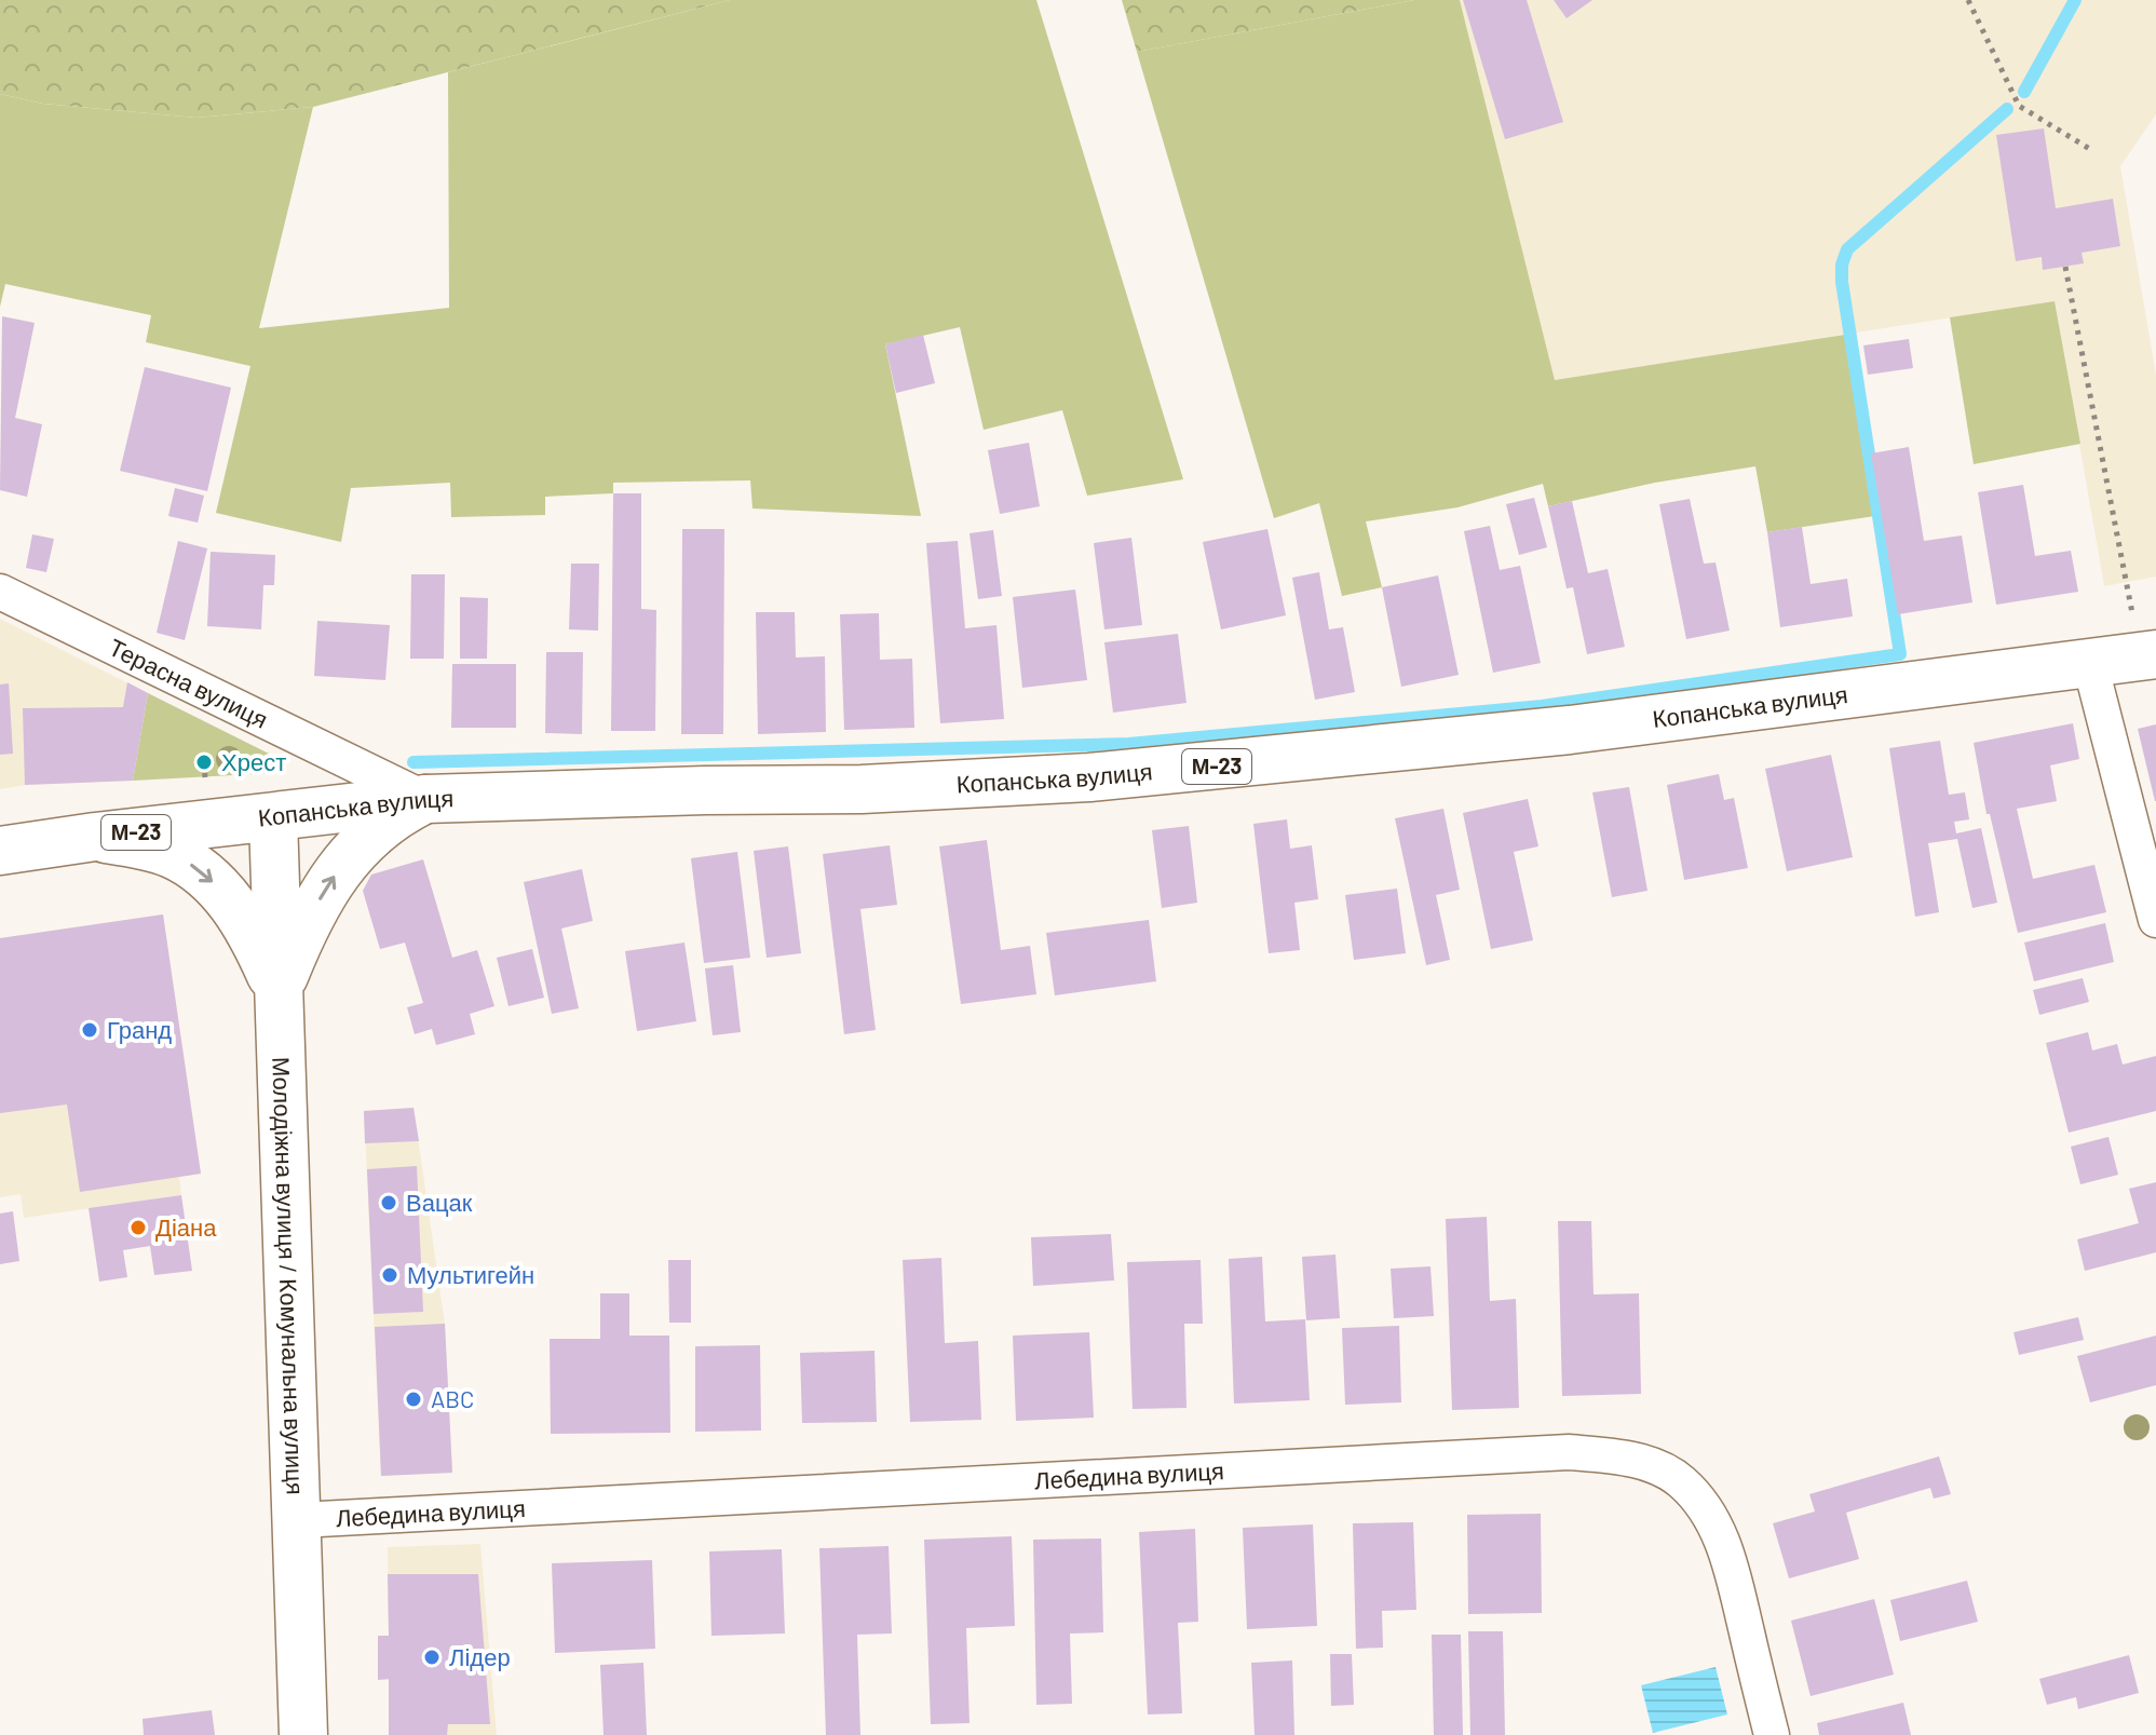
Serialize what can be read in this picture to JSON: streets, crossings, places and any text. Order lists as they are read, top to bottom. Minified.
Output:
{"streets":{"main road":["Копанська вулиця","М-23","Молодіжна вулиця / Комунальна вулиця"],"street":["Терасна вулиця","Лебедина вулиця"]},"crossings":[["Терасна вулиця","Копанська вулиця"],["Копанська вулиця","Молодіжна вулиця / Комунальна вулиця"],["Молодіжна вулиця / Комунальна вулиця","Лебедина вулиця"]],"places":["Хрест","Гранд","Вацак","Діана","Мультигейн","ABC","Лідер"]}
